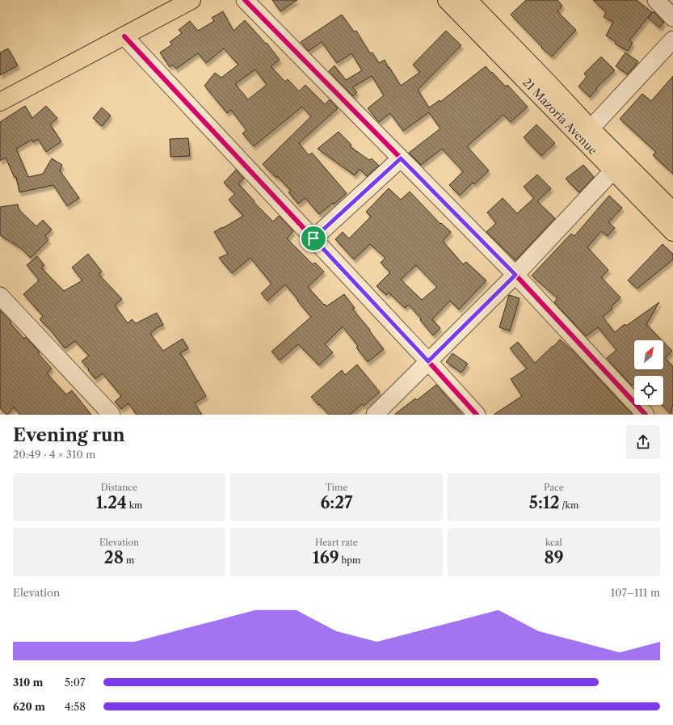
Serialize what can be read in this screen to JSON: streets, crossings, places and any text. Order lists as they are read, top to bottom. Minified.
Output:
{"streets":{"main road":["21 Mazoria Avenue"]},"north":"top right","page":{"heading":["Evening run","20:49 · 4 × 310 m"],"stats":[["Distance","1.24 km"],["Time","6:27"],["Pace","5:12 /km"],["Elevation","28 m"],["Heart rate","169 bpm"],["kcal","89"]],"chart":["Elevation","107–111 m"],"list":[{"name":"310 m","note":"5:07"},{"name":"620 m","note":"4:58"}]}}
